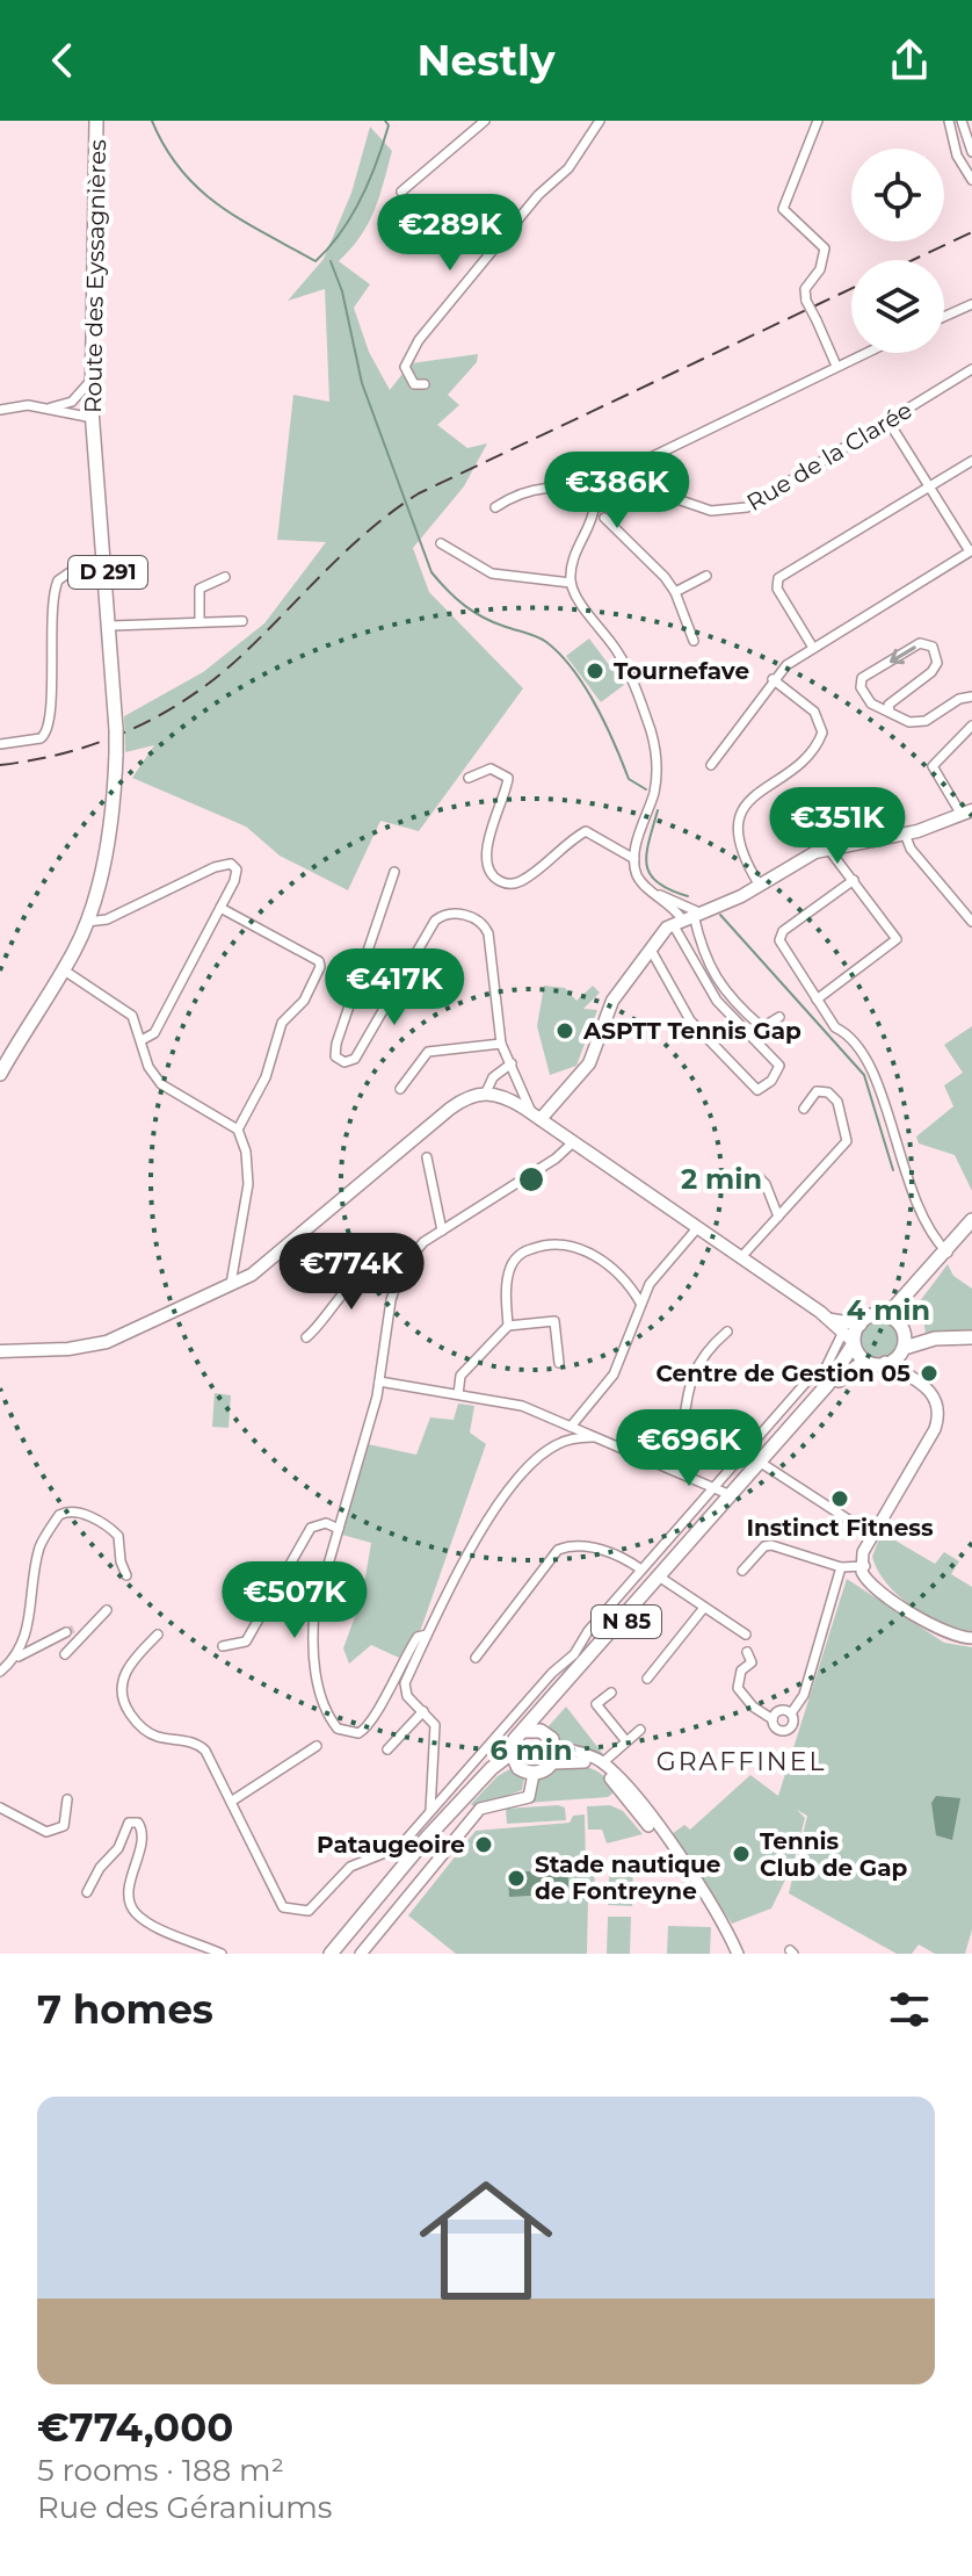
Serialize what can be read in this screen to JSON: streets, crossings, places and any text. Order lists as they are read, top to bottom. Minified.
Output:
{"streets":{"main road":["Route des Eyssagnières","D 291","N 85"],"street":["Rue de la Clarée"]},"districts":["GRAFFINEL"],"places":["Tournefave","ASPTT Tennis Gap","Centre de Gestion 05","Instinct Fitness","Pataugeoire","Tennis Club de Gap","Stade nautique de Fontreyne"],"page":{"header":"Nestly","price":["€289K","€386K","€351K","€417K","€774K","€696K","€507K"],"heading":"7 homes","list":[{"name":"€774,000","note":"5 rooms · 188 m² · Rue des Géraniums"}]},"rings":["2 min","4 min","6 min"]}
